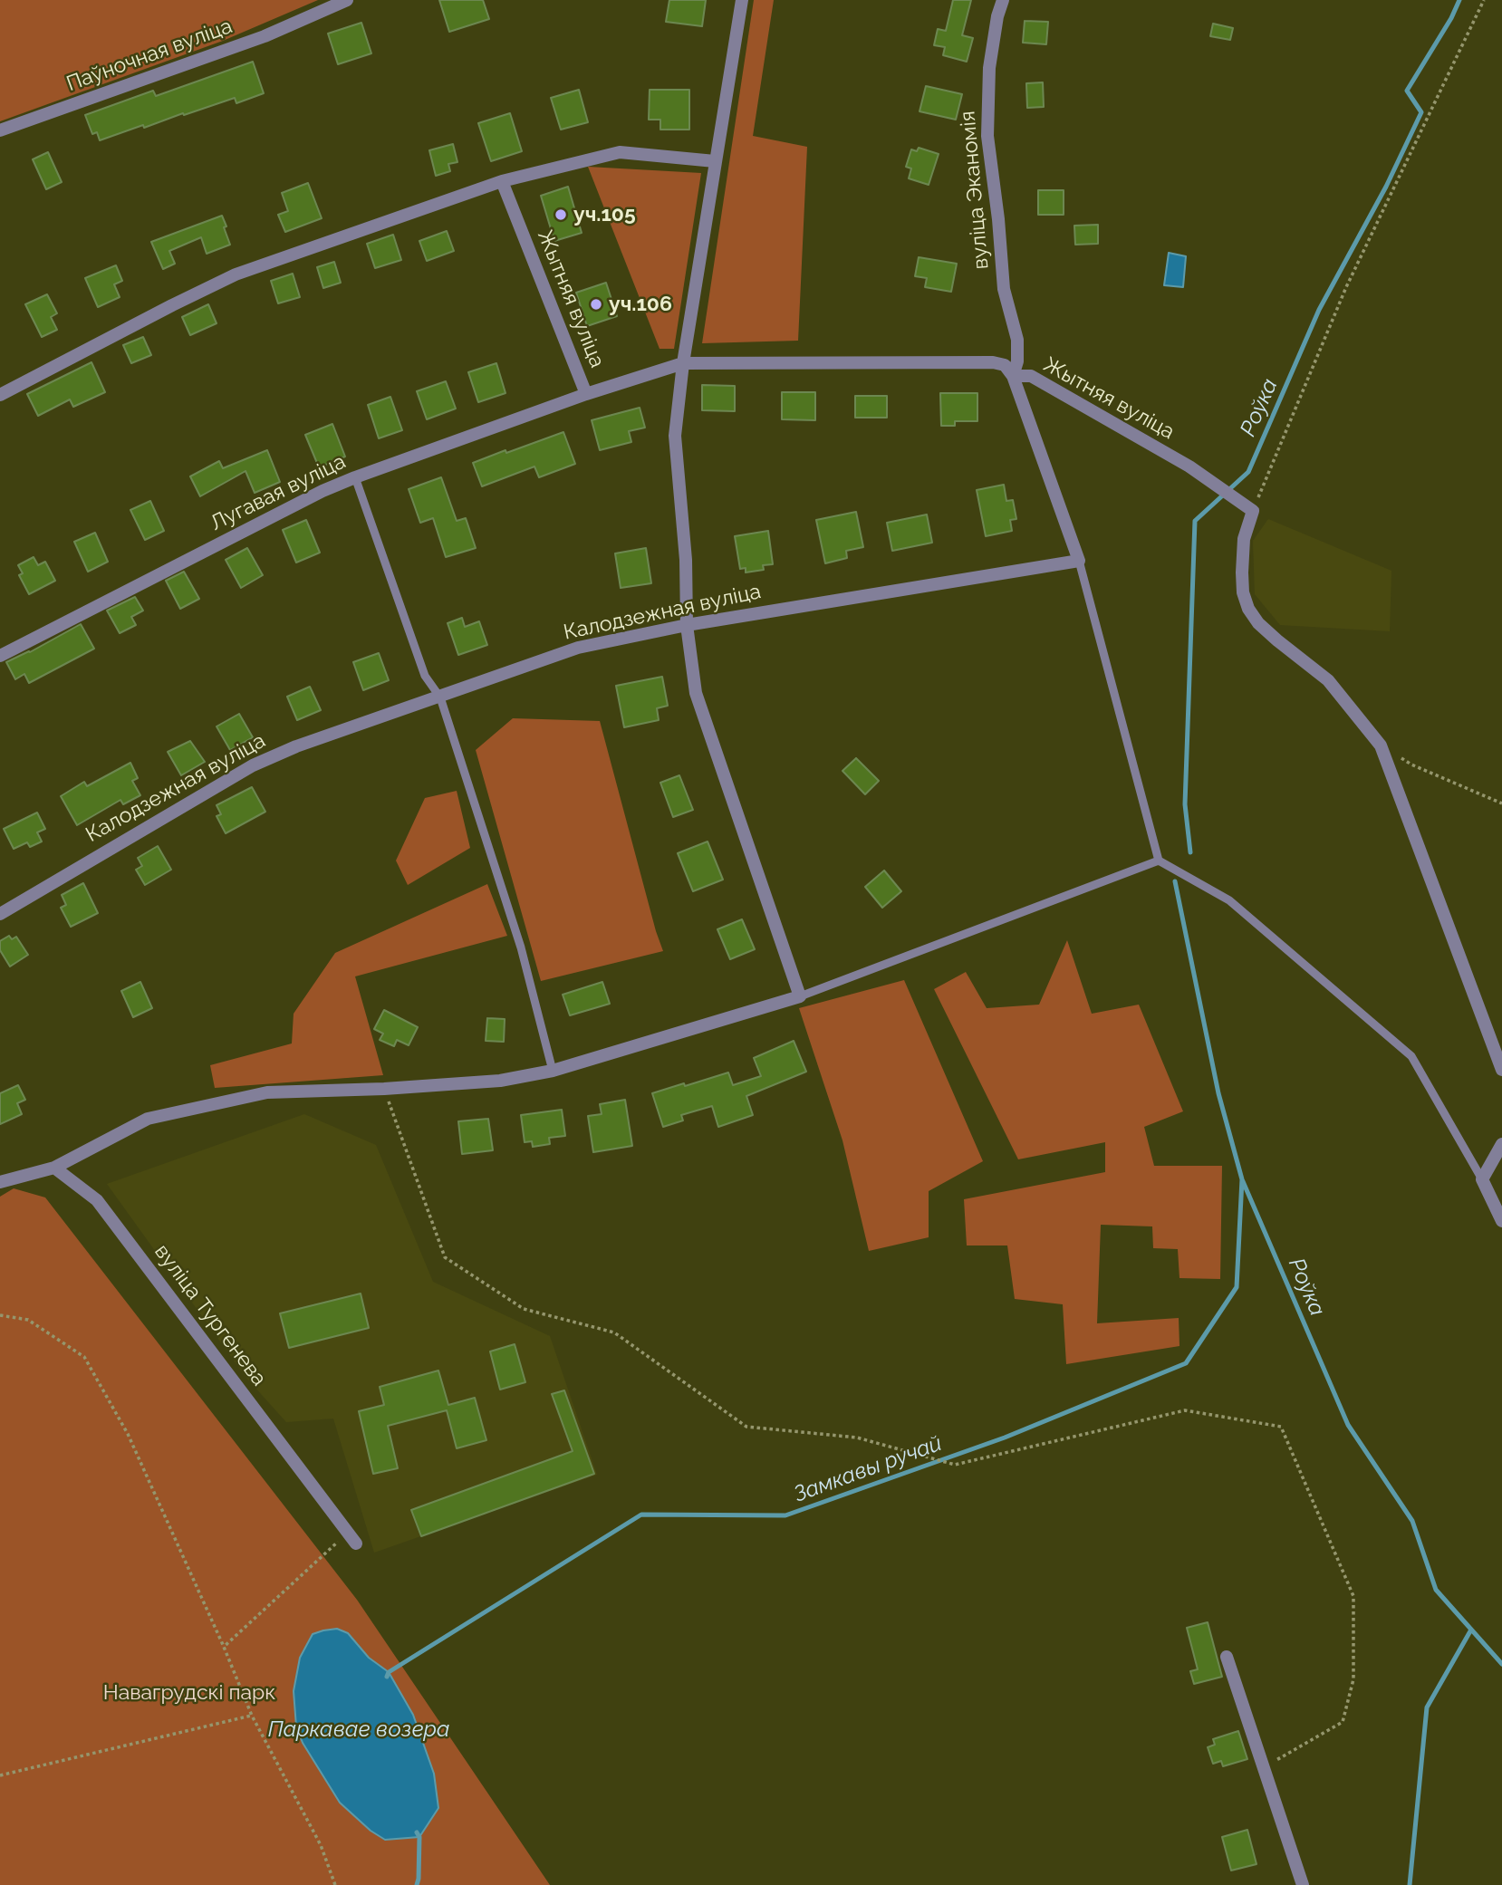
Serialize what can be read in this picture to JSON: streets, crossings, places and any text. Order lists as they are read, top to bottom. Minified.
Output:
{"streets":{"street":["Паўночная вуліца","вуліца Эканомія","Жытняя вуліца","Лугавая вуліца","Калодзежная вуліца","вуліца Тургенева"]},"crossings":[["вуліца Эканомія","Жытняя вуліца"],["Жытняя вуліца","Лугавая вуліца"]],"water":["Роўка","Замкавы ручай","Паркавае возера"],"parks":["Навагрудскі парк"],"places":["уч.105","уч.106"]}
